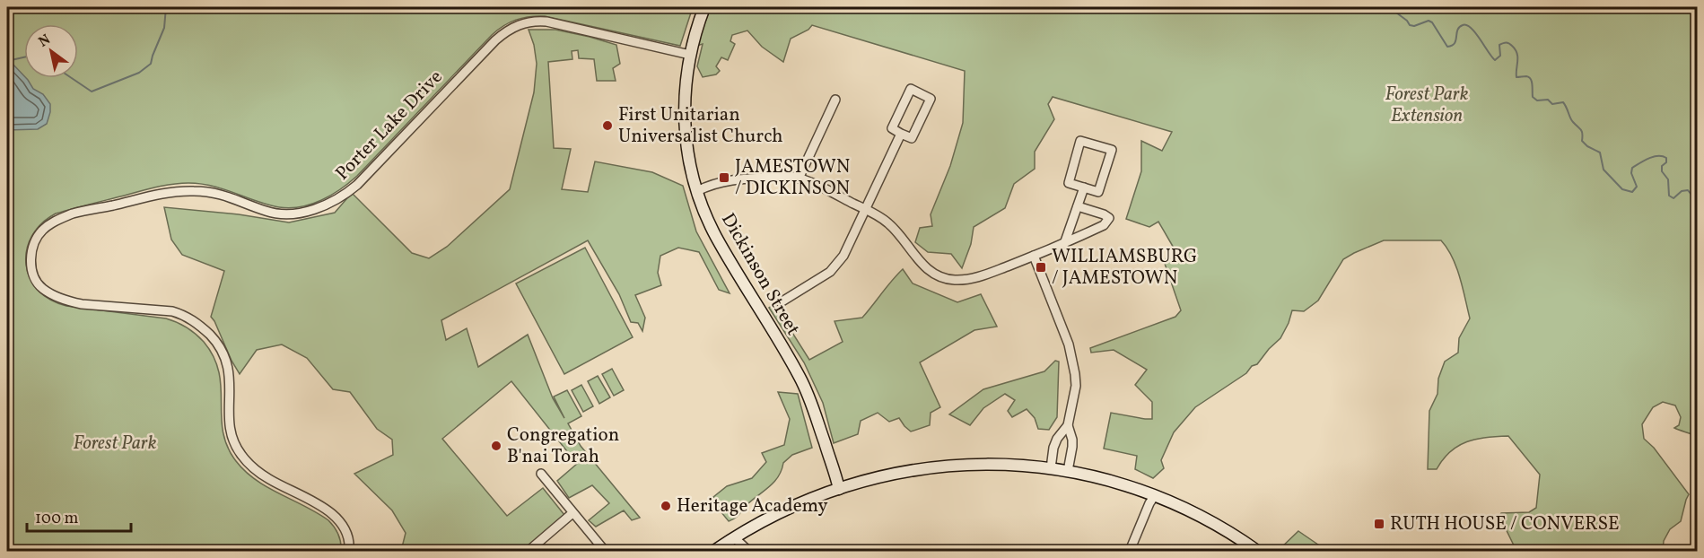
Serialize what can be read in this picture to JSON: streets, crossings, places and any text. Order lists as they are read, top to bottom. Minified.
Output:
{"streets":{"main road":["Dickinson Street"],"street":["Porter Lake Drive"]},"crossings":[["Porter Lake Drive","Dickinson Street"]],"parks":["Forest Park Extension","Forest Park"],"places":{"other":["First Unitarian Universalist Church","Congregation B'nai Torah","Heritage Academy"],"transit":["JAMESTOWN / DICKINSON","WILLIAMSBURG / JAMESTOWN","RUTH HOUSE / CONVERSE"]},"scale_bar":"100 m","north":"top left"}
